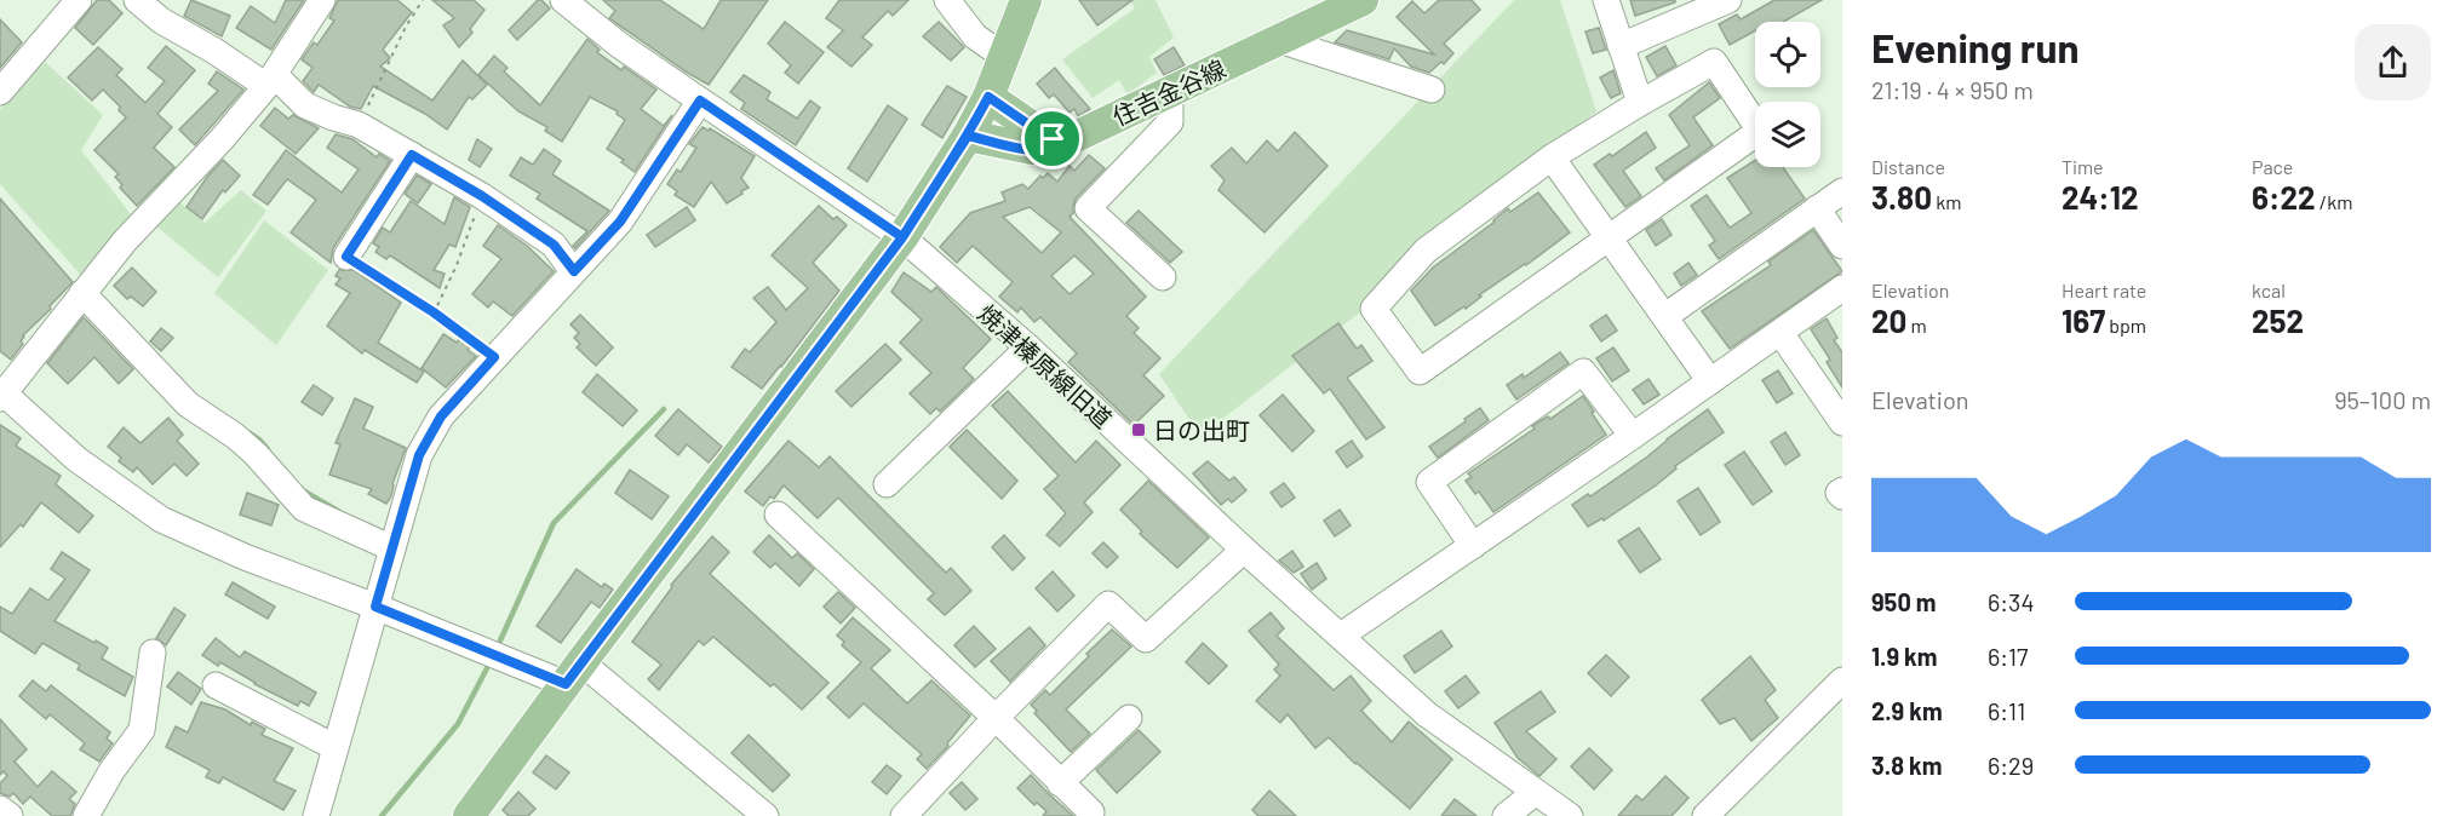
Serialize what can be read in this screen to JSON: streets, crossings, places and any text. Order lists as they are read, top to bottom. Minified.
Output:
{"streets":{"main road":["住吉金谷線"],"street":["焼津榛原線旧道"]},"places":{"transit":["日の出町"]},"page":{"heading":["Evening run","21:19 · 4 × 950 m"],"stats":[["Distance","3.80 km"],["Time","24:12"],["Pace","6:22 /km"],["Elevation","20 m"],["Heart rate","167 bpm"],["kcal","252"]],"chart":["Elevation","95–100 m"],"list":[{"name":"950 m","note":"6:34"},{"name":"1.9 km","note":"6:17"},{"name":"2.9 km","note":"6:11"},{"name":"3.8 km","note":"6:29"}]}}
